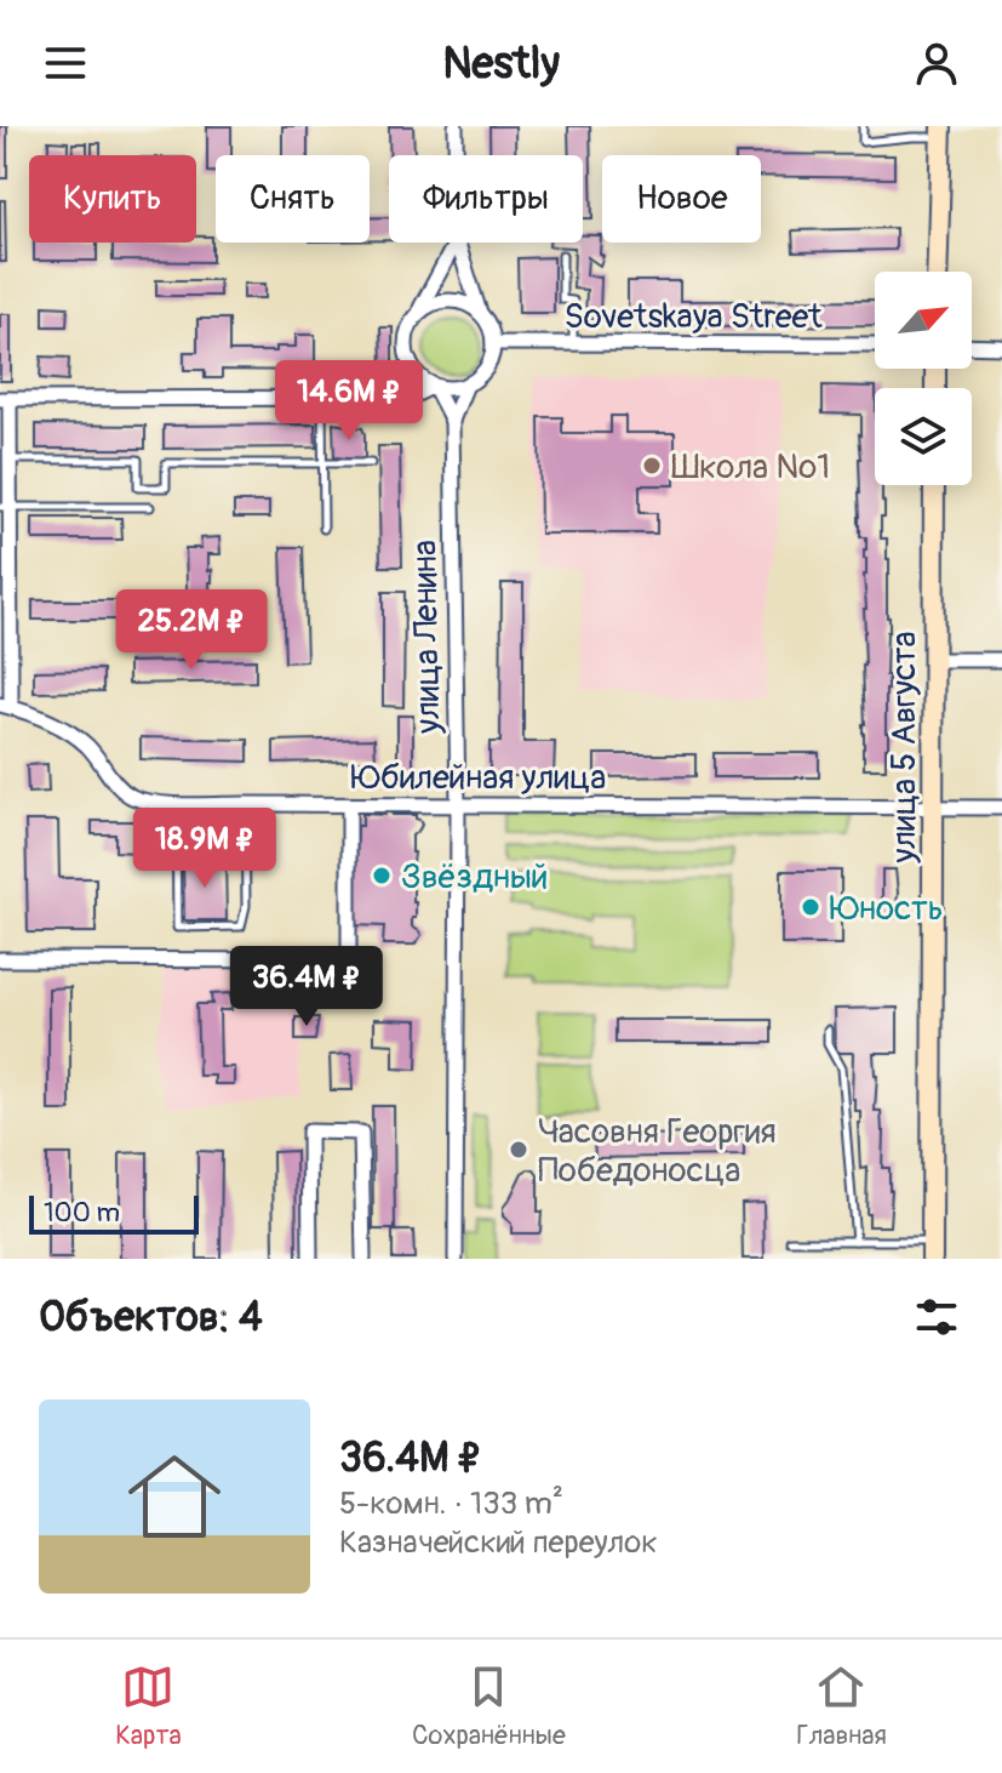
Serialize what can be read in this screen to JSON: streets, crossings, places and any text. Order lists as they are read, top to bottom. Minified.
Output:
{"streets":{"street":["Sovetskaya Street","улица Ленина","улица 5 Августа","Юбилейная улица"]},"crossings":[["улица Ленина","Юбилейная улица"],["улица 5 Августа","Юбилейная улица"]],"places":["Школа №1","Звёздный","Юность","Часовня Георгия Победоносца"],"scale_bar":"100 m","north":"top right","page":{"header":"Nestly","chip":["Купить","Снять","Фильтры","Новое"],"price":["14.6M ₽","25.2M ₽","18.9M ₽","36.4M ₽"],"scale":"100 m","heading":"Объектов: 4","list":[{"name":"36.4M ₽","note":"5-комн. · 133 m² · Казначейский переулок"}],"tabs":["Карта","Сохранённые","Главная"]}}
